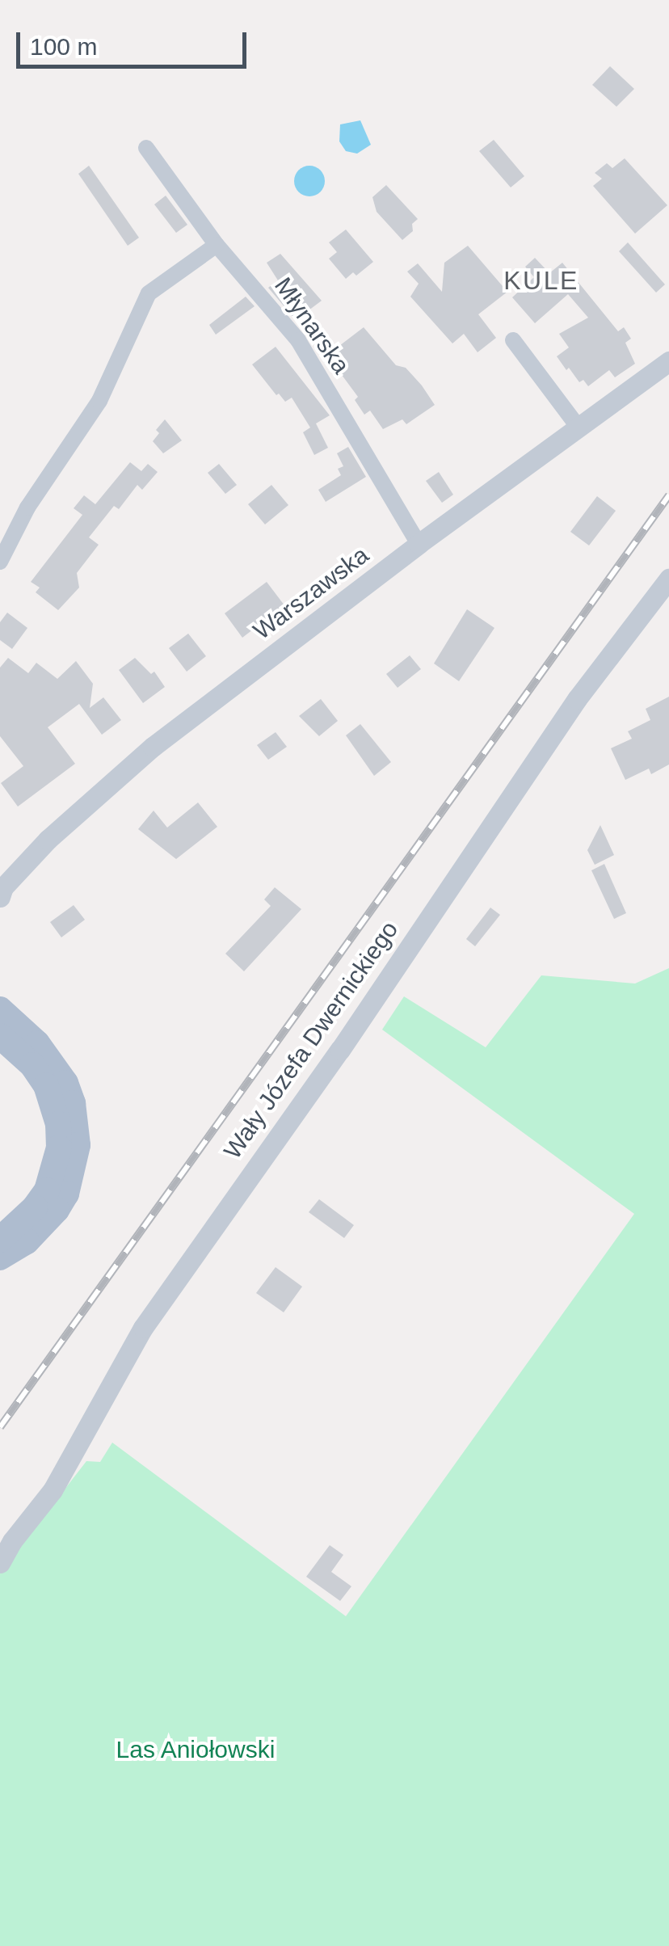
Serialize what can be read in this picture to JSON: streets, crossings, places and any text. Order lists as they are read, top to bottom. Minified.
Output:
{"streets":{"street":["Młynarska","Warszawska","Wały Józefa Dwernickiego"]},"crossings":[["Młynarska","Warszawska"]],"districts":["KULE"],"parks":["Las Aniołowski"],"scale_bar":"100 m"}
